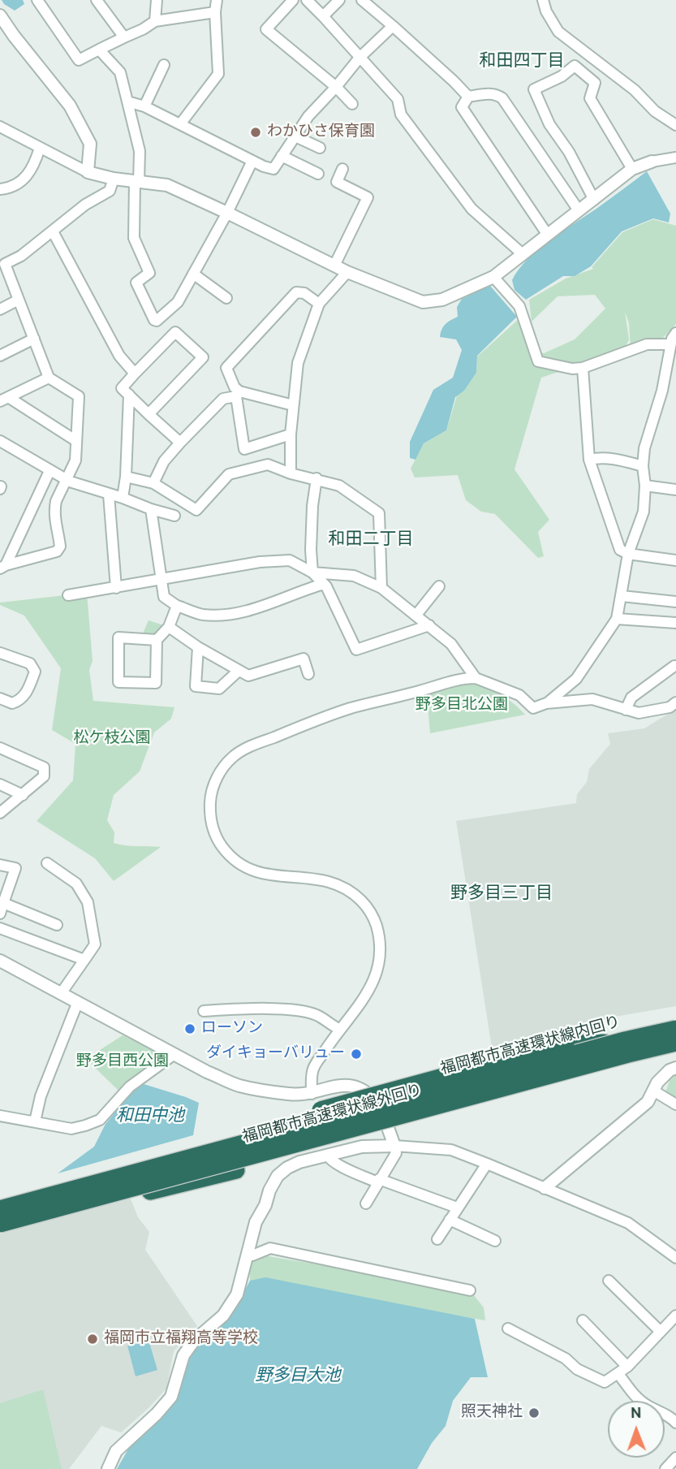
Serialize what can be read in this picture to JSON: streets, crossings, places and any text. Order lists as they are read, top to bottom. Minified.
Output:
{"streets":{"highway":["福岡都市高速環状線内回り","福岡都市高速環状線外回り"]},"districts":["和田四丁目","和田二丁目","野多目三丁目"],"water":["和田中池","野多目大池"],"parks":["野多目北公園","松ケ枝公園","野多目西公園"],"places":["わかひさ保育園","ローソン","ダイキョーバリュー","福岡市立福翔高等学校","照天神社"],"north":"top"}
